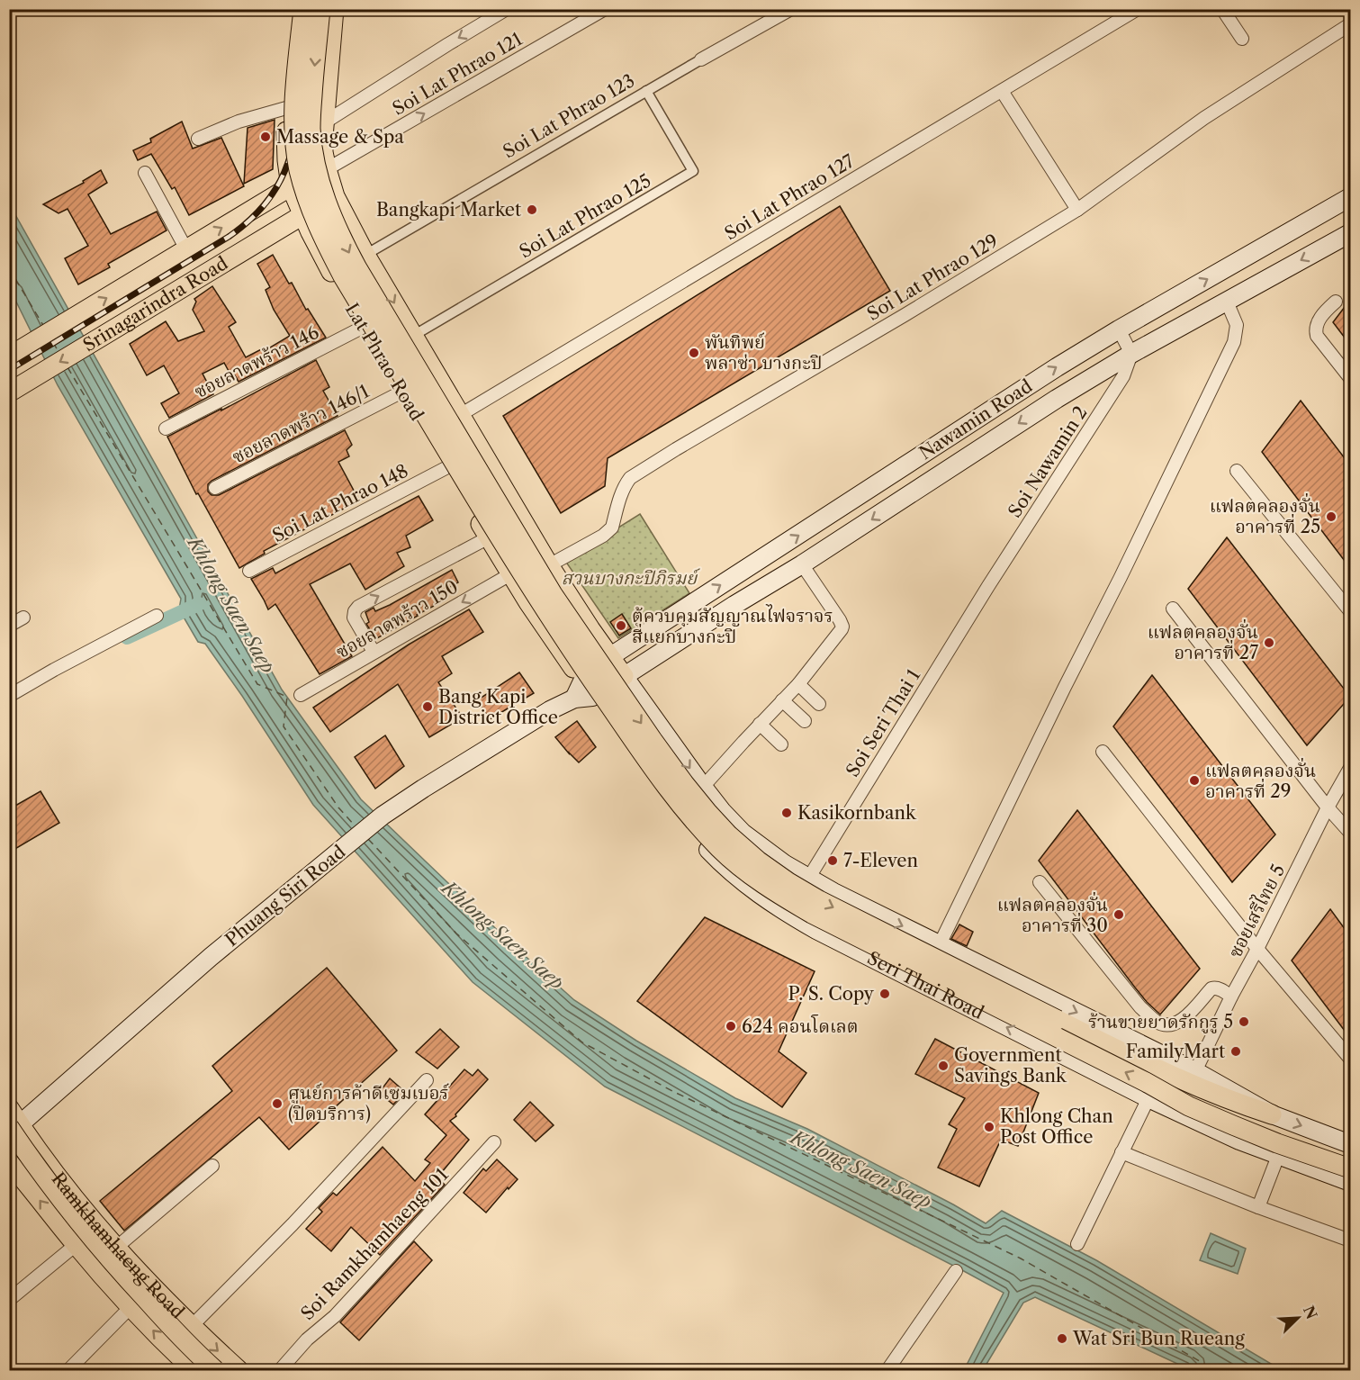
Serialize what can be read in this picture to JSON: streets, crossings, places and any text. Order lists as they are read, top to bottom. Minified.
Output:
{"streets":{"main road":["Srinagarindra Road","Lat Phrao Road","Nawamin Road","Phuang Siri Road","Seri Thai Road","Ramkhamhaeng Road"],"street":["Soi Lat Phrao 121","Soi Lat Phrao 123","Soi Lat Phrao 127","Soi Lat Phrao 125","Soi Lat Phrao 129","ซอยลาดพร้าว 146","ซอยลาดพร้าว 146/1","Soi Nawamin 2","Soi Lat Phrao 148","ซอยลาดพร้าว 150","Soi Seri Thai 1","ซอยเสรีไทย 5","Soi Ramkhamhaeng 101"]},"crossings":[["Soi Lat Phrao 121","Srinagarindra Road"],["Soi Lat Phrao 123","Soi Lat Phrao 125"],["Srinagarindra Road","Lat Phrao Road"],["ซอยลาดพร้าว 146","Lat Phrao Road"],["Lat Phrao Road","ซอยลาดพร้าว 146/1"],["Lat Phrao Road","Soi Lat Phrao 148"],["Lat Phrao Road","ซอยลาดพร้าว 150"],["Lat Phrao Road","Phuang Siri Road"],["Lat Phrao Road","Seri Thai Road"],["Nawamin Road","Soi Nawamin 2"],["Nawamin Road","Phuang Siri Road"],["Soi Nawamin 2","Soi Seri Thai 1"],["Phuang Siri Road","Seri Thai Road"],["Phuang Siri Road","Ramkhamhaeng Road"]],"one_way":["ซอยลาดพร้าว 150"],"water":["Khlong Saen Saep"],"parks":["สวนบางกะปิภิรมย์"],"places":["Massage & Spa","Bangkapi Market","พันทิพย์ พลาซ่า บางกะปิ","แฟลตคลองจั่น อาคารที่ 25","ตู้ควบคุมสัญญาณไฟจราจร สี่แยกบางกะปิ","แฟลตคลองจั่น อาคารที่ 27","Bang Kapi District Office","แฟลตคลองจั่น อาคารที่ 29","Kasikornbank","7-Eleven","แฟลตคลองจั่น อาคารที่ 30","P. S. Copy","ร้านขายยาดรักกูรู 5","624 คอนโดเลต","FamilyMart","Government Savings Bank","ศูนย์การค้าดีเซมเบอร์ (ปิดบริการ)","Khlong Chan Post Office","Wat Sri Bun Rueang"],"north":"top right"}
